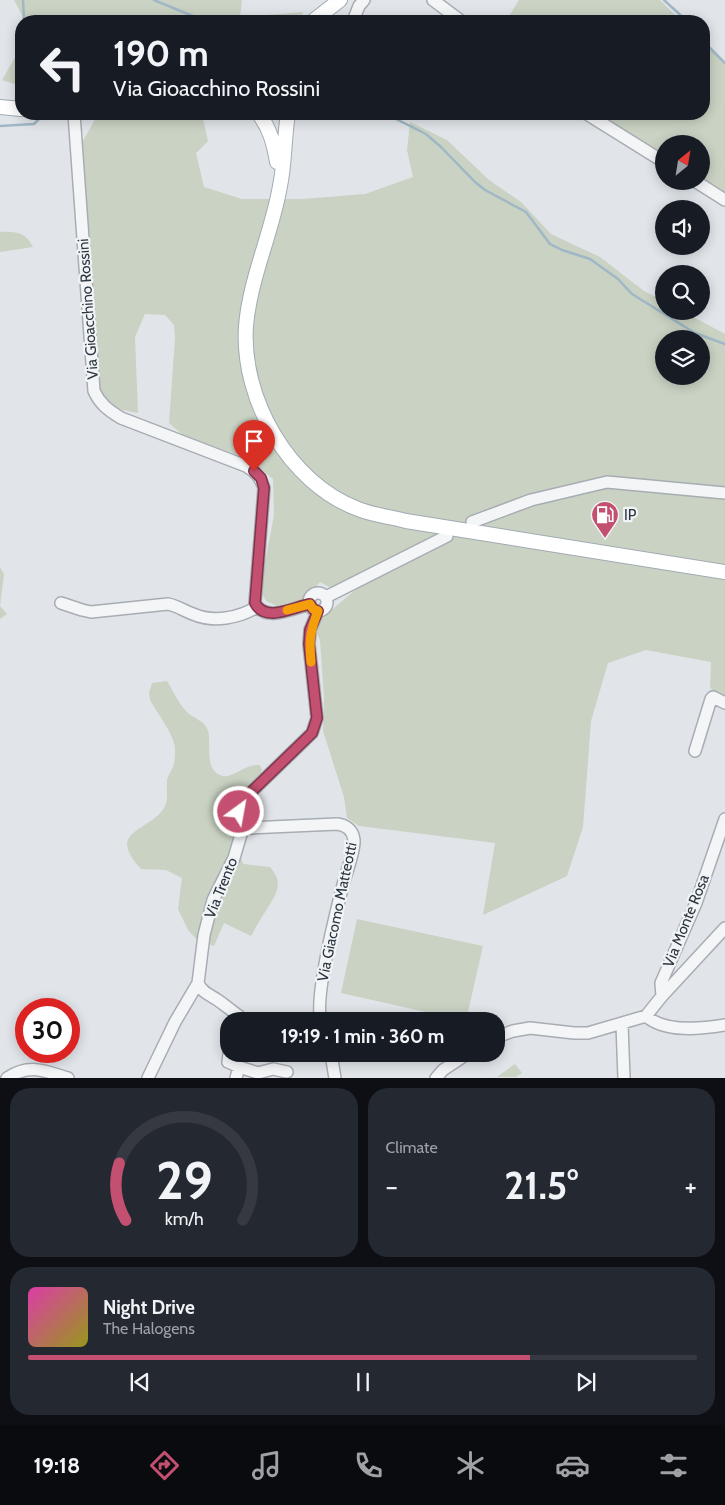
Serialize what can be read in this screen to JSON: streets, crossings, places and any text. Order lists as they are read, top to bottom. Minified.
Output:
{"streets":{"street":["Via Gioacchino Rossini","Via Trento","Via Giacomo Matteotti","Via Monte Rosa"]},"crossings":[["Via Trento","Via Giacomo Matteotti"]],"places":{"fuel station":["IP"]},"north":"top right","page":{"turn":["190 m","Via Gioacchino Rossini"],"limit":"30","trip":"19:19 · 1 min · 360 m","tile":"Climate","heat":["−","21.5°","+"],"song":["Night Drive","The Halogens"],"tabs":"19:18","gauge":["29","km/h"]}}
